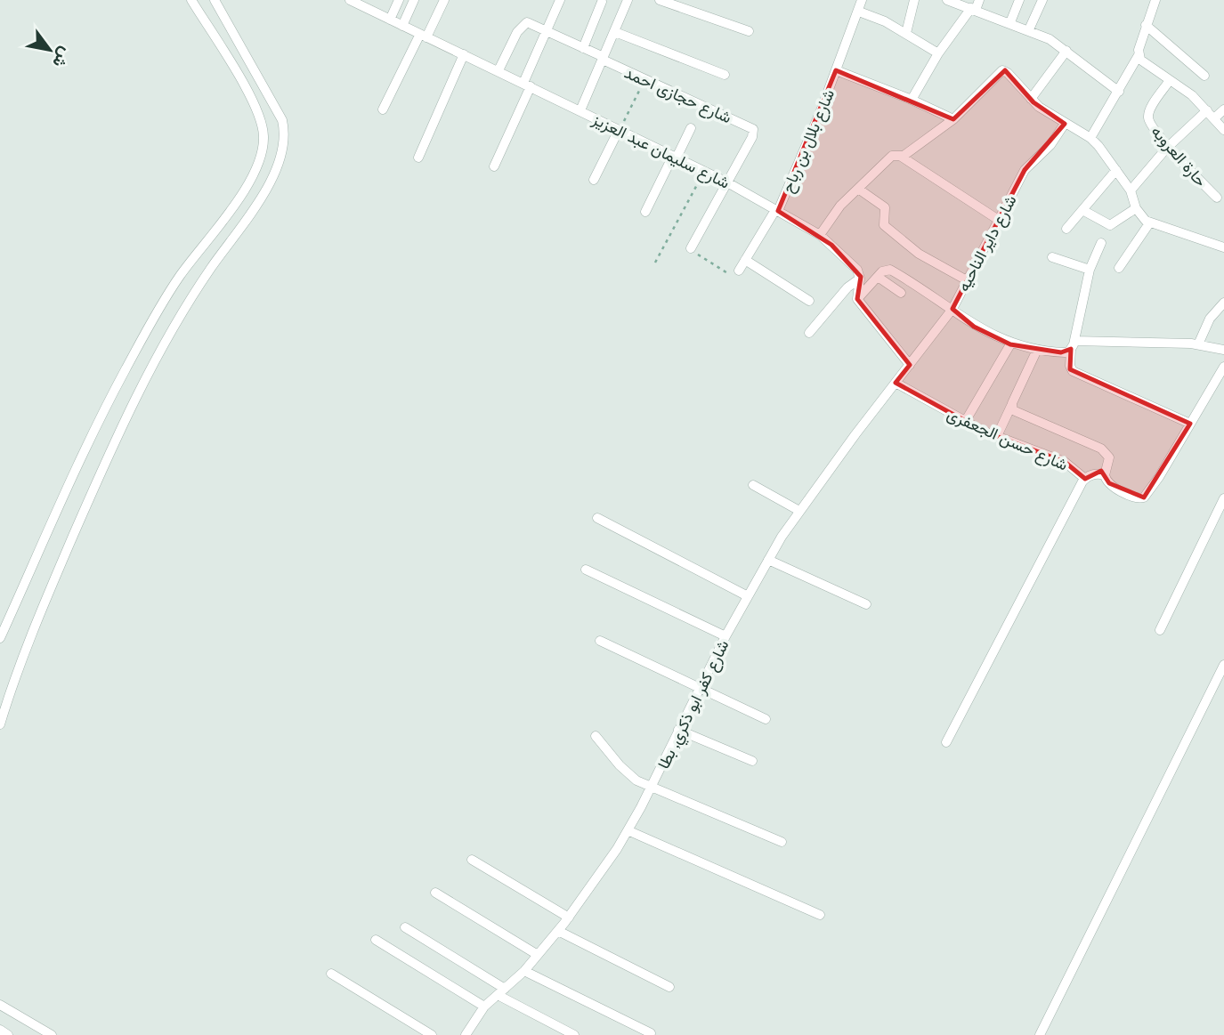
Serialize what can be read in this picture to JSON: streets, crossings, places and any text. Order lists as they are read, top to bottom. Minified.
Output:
{"streets":{"street":["شارع حجازى احمد","شارع بلال بن رباح","شارع سليمان عبد العزيز","حارة العروبه","شارع داير الناحيه","شارع حسن الجعفرى","شارع كفر ابو ذكري, بطا"]},"crossings":[["شارع حجازى احمد","شارع سليمان عبد العزيز"],["شارع بلال بن رباح","شارع سليمان عبد العزيز"],["شارع داير الناحيه","شارع كفر ابو ذكري, بطا"],["شارع حسن الجعفرى","شارع كفر ابو ذكري, بطا"]],"north":"bottom right"}
